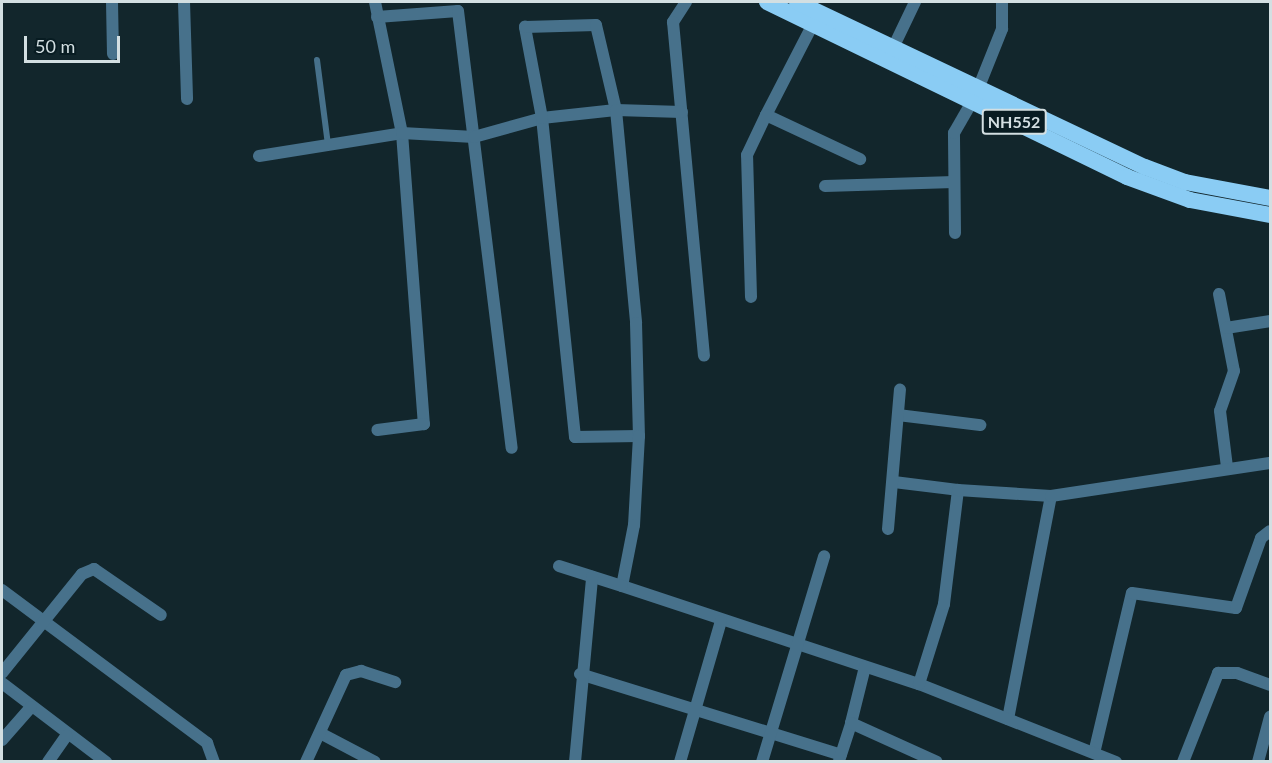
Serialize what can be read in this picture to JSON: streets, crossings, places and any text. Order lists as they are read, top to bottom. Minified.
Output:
{"streets":{"highway":["NH552"]},"scale_bar":"50 m"}
